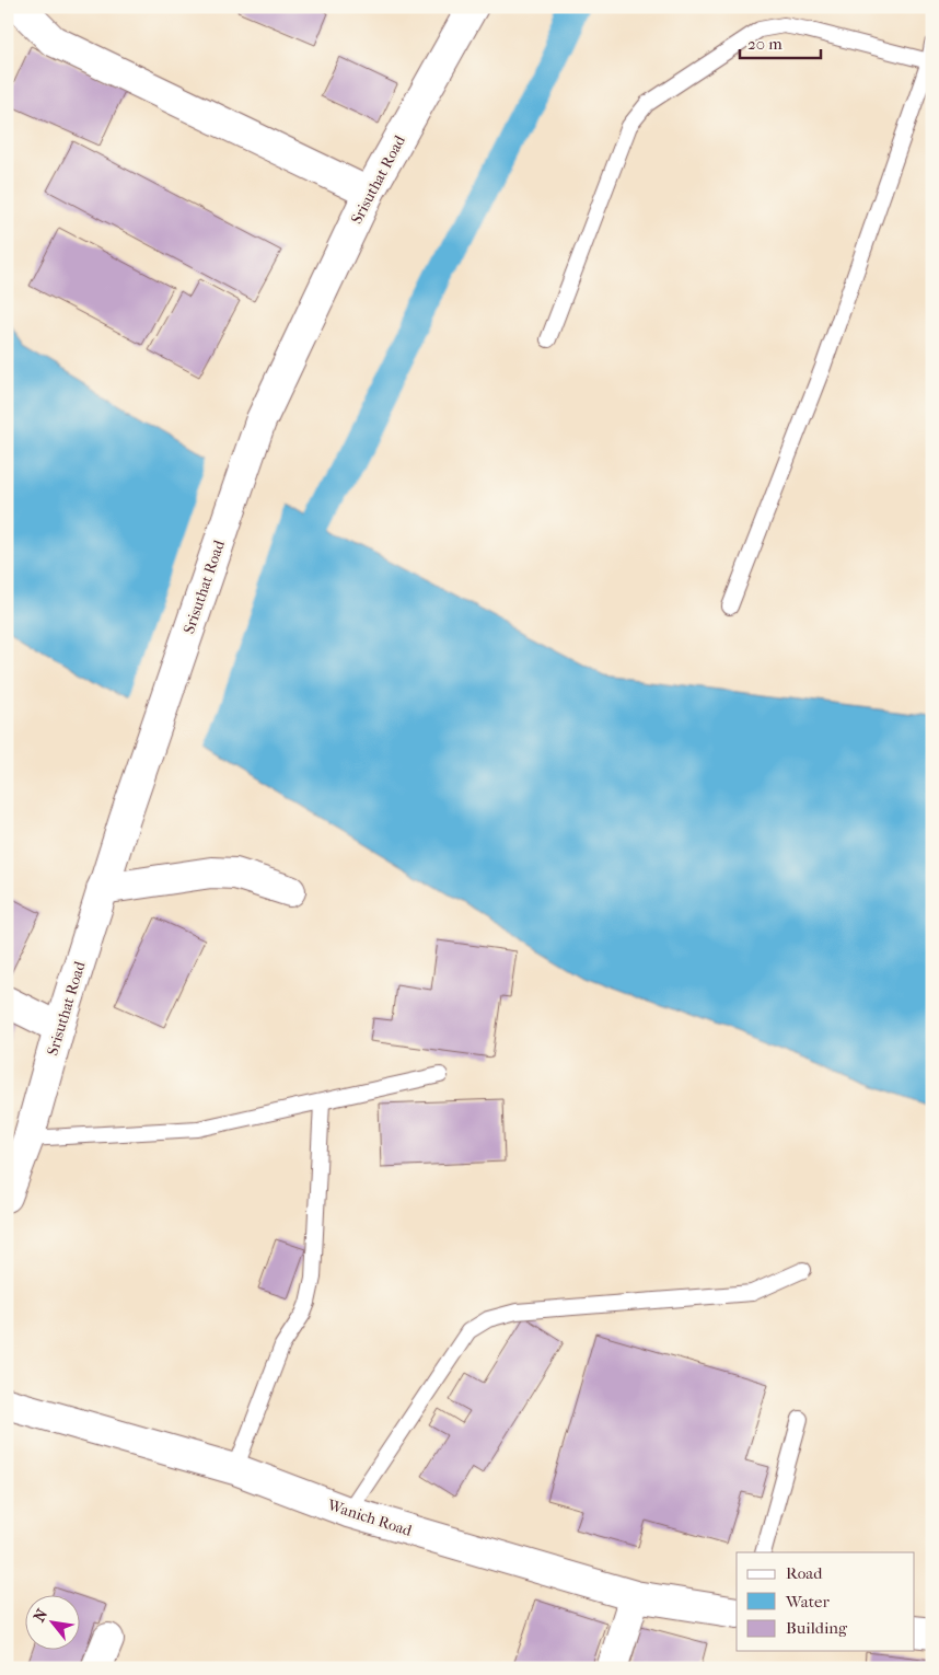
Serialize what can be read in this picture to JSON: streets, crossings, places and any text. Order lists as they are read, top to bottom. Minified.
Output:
{"streets":{"street":["Srisuthat Road","Wanich Road"]},"legend":["Road","Water","Building"],"scale_bar":"20 m","north":"top left"}
